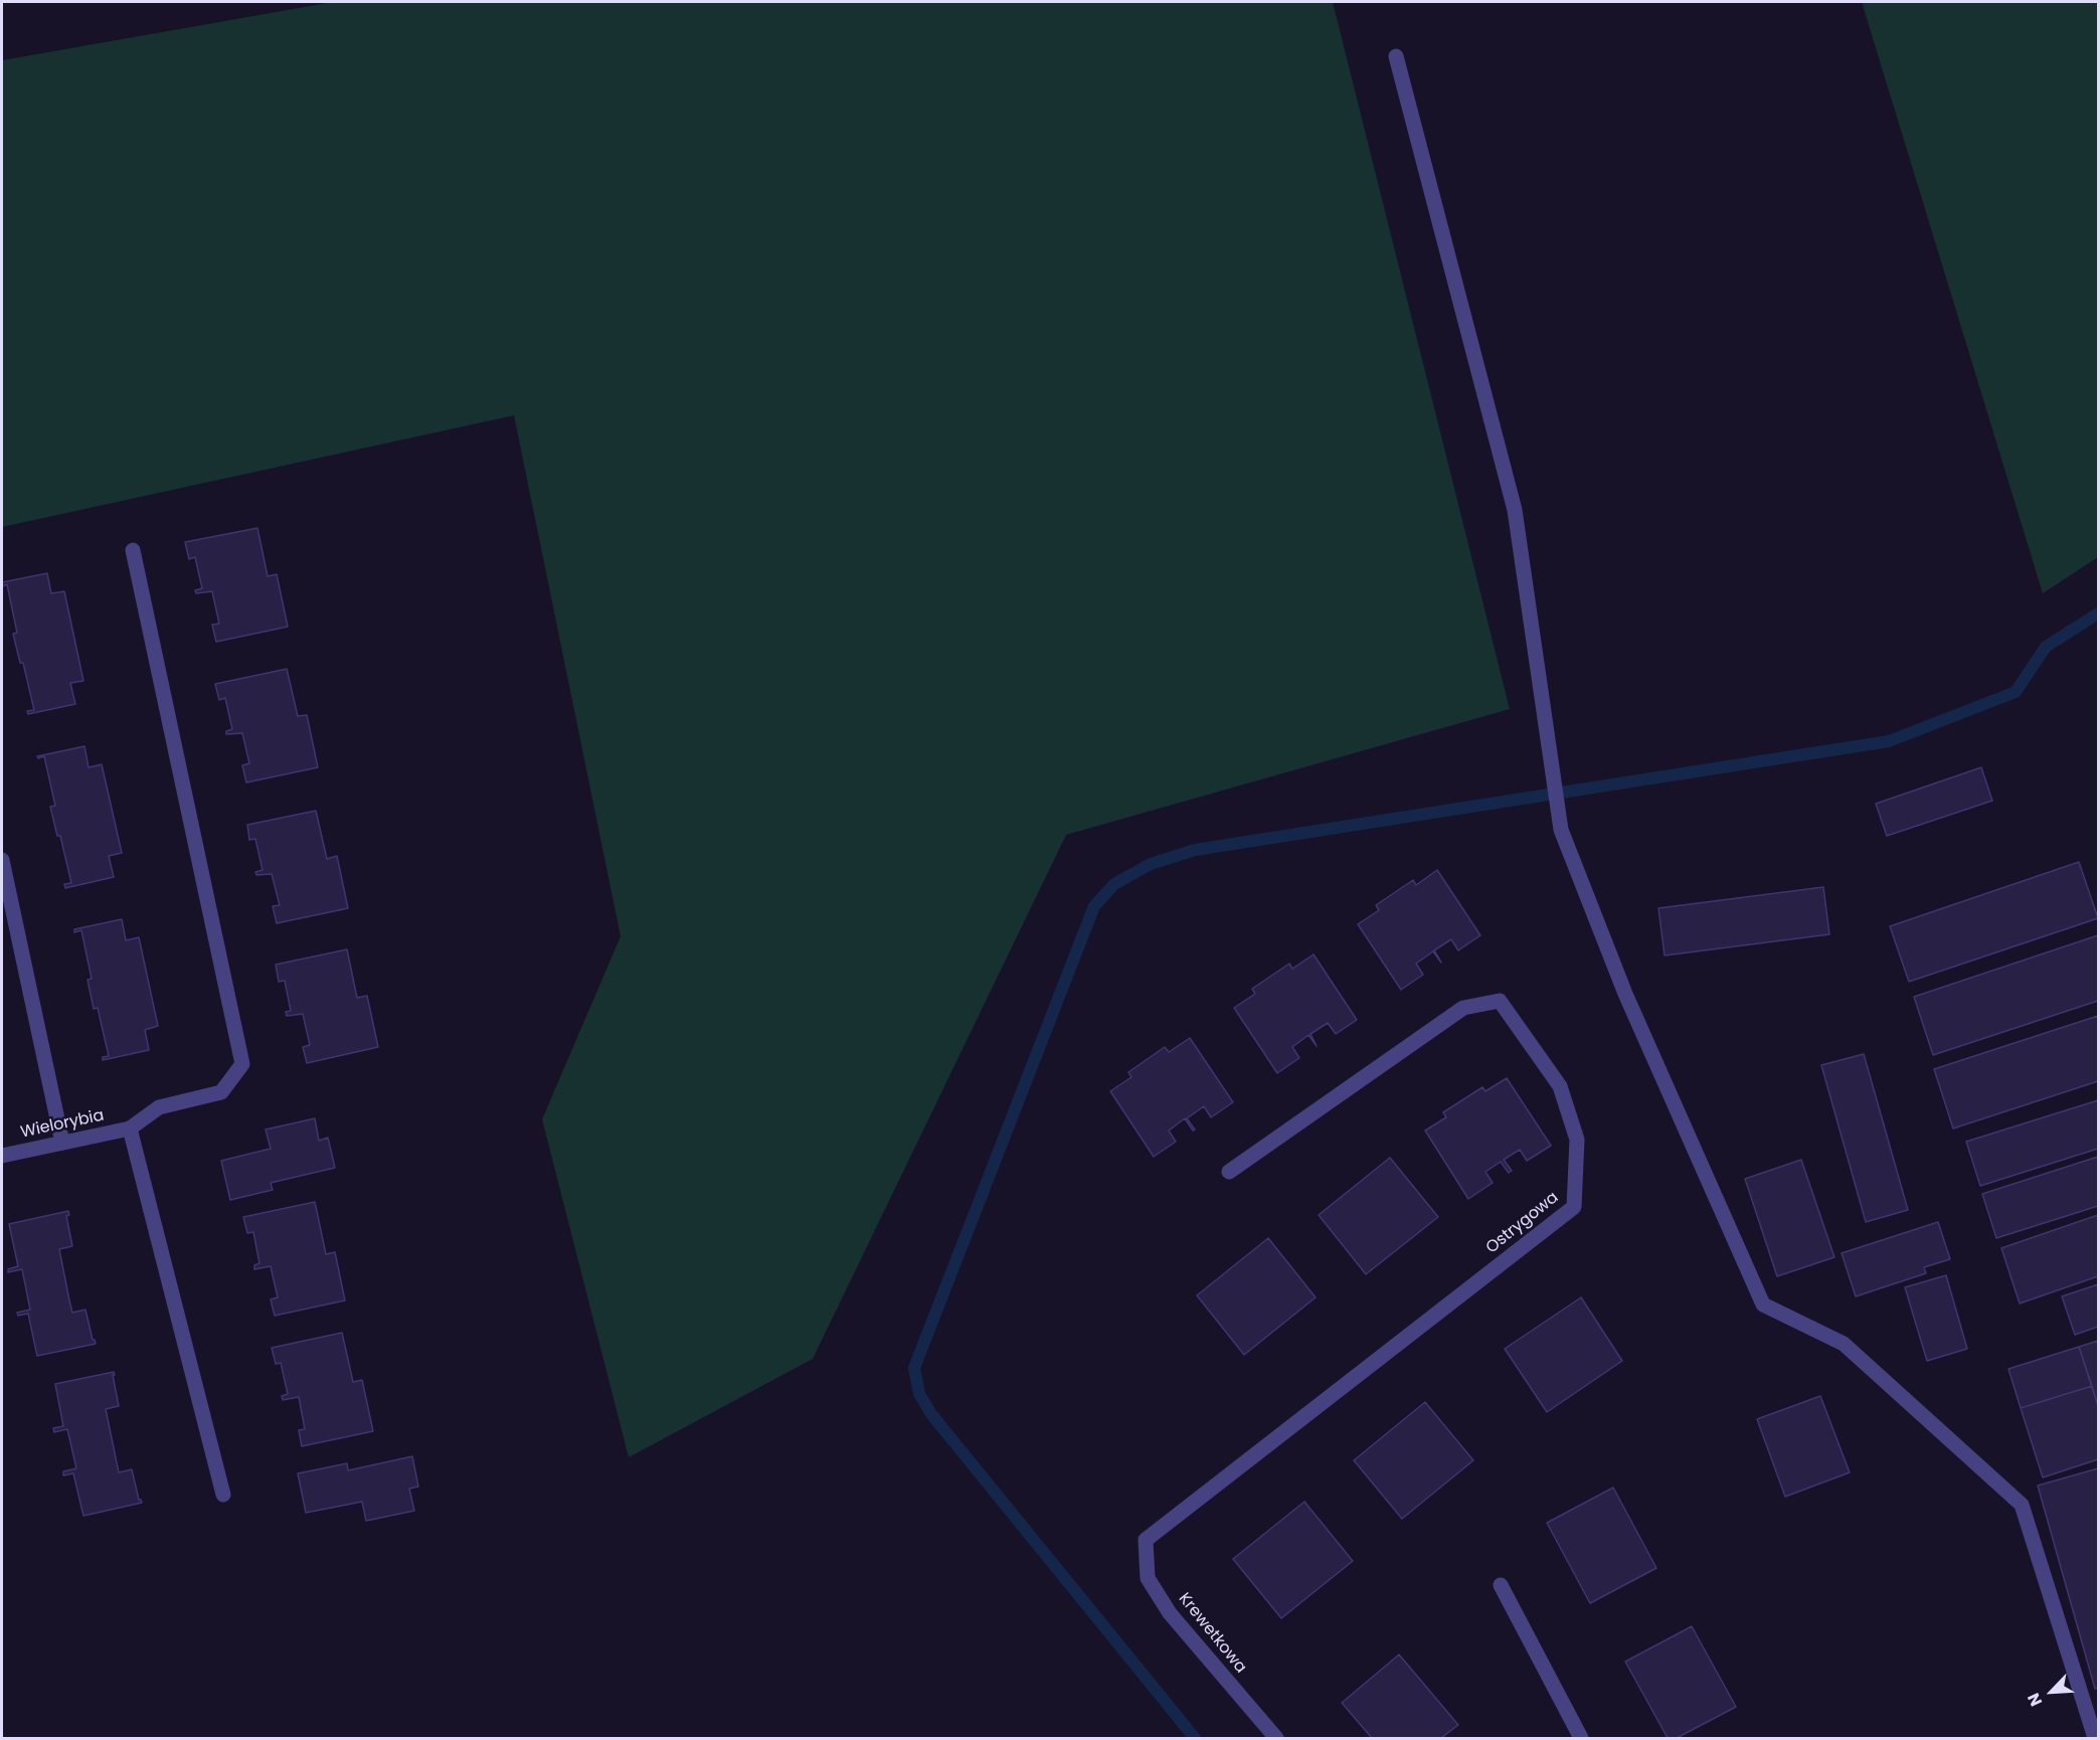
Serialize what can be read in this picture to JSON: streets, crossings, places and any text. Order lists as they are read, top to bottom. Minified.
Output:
{"streets":{"street":["Wielorybia","Ostrygowa","Krewetkowa"]},"crossings":[["Ostrygowa","Krewetkowa"]],"north":"bottom left"}
